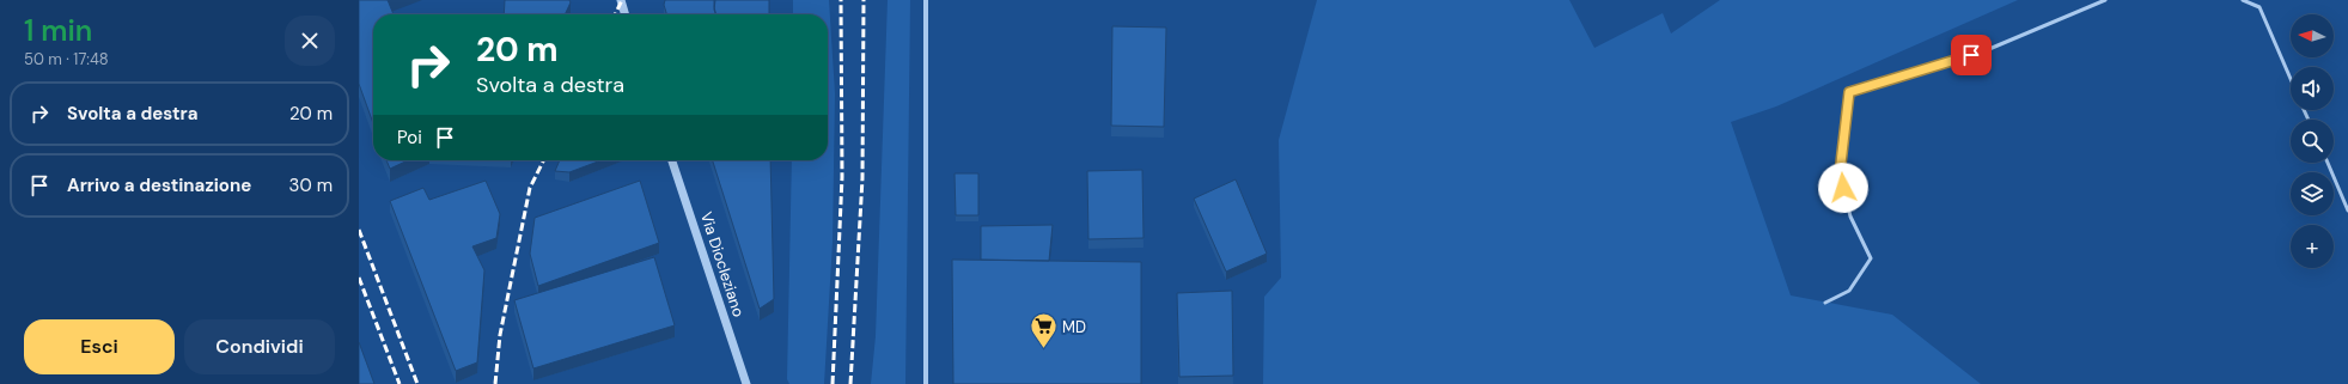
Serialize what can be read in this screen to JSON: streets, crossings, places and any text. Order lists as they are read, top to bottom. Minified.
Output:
{"streets":{"street":["Via Diocleziano"]},"places":{"supermarket":["MD"]},"north":"left","page":{"heading":["1 min","50 m · 17:48"],"map_buttons":"+","turn":["20 m","Svolta a destra"],"list":[{"name":"Svolta a destra","value":"20 m"},{"name":"Arrivo a destinazione","value":"30 m"}],"then":"Poi","buttons":["Esci","Condividi"]}}
